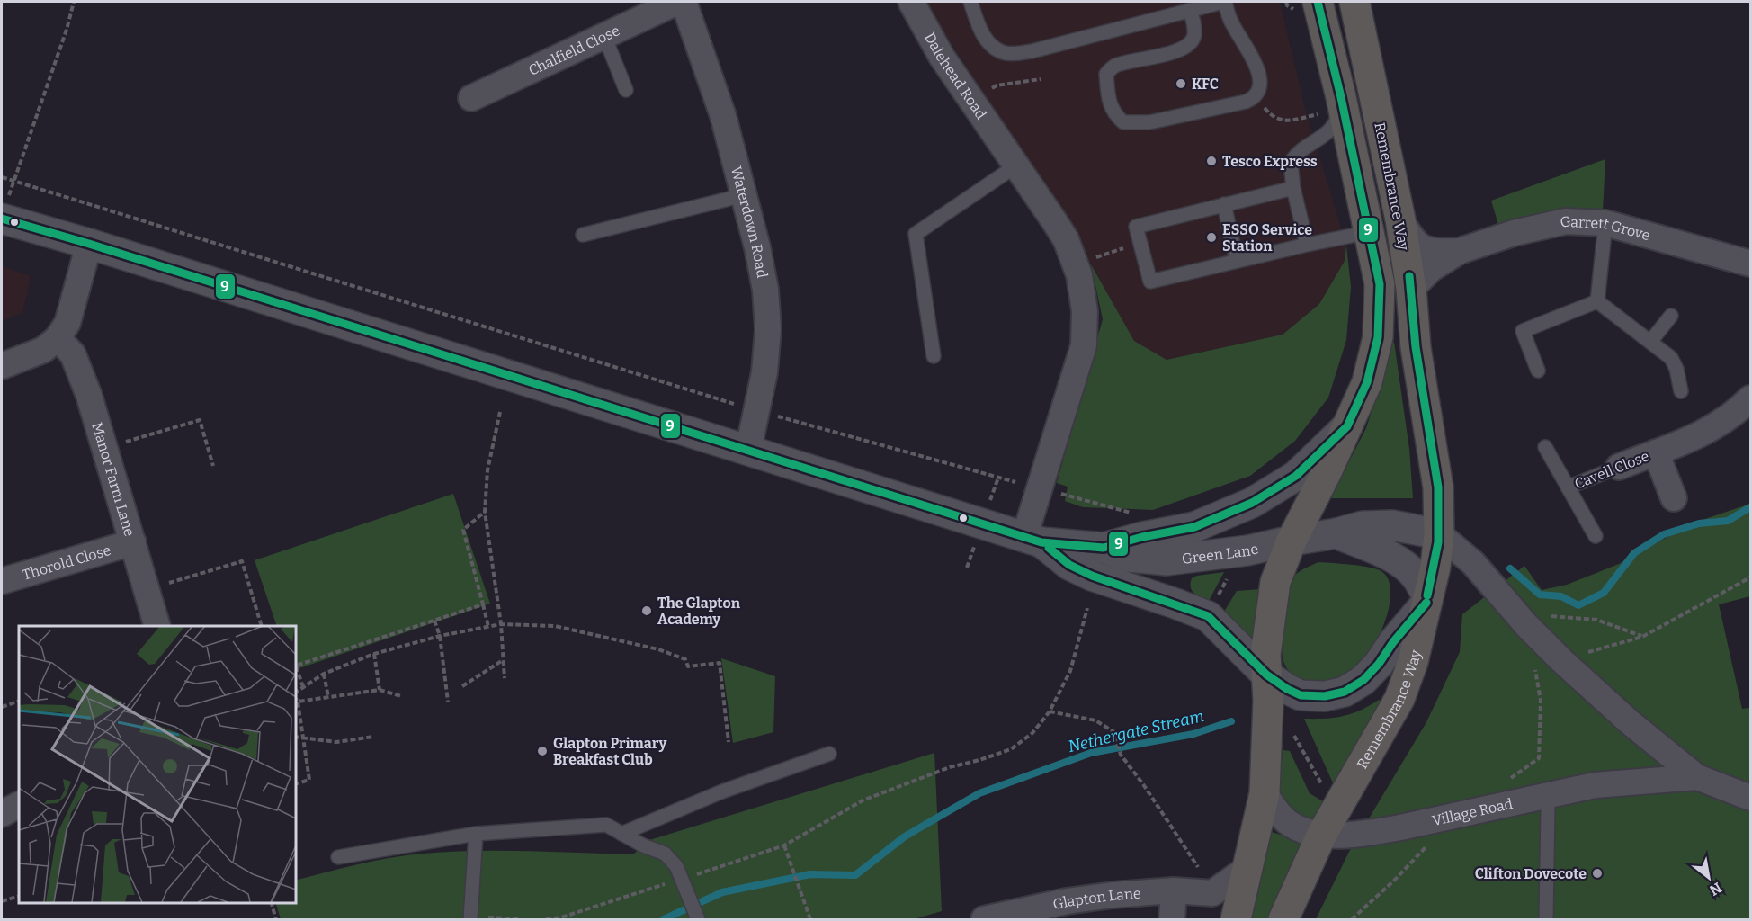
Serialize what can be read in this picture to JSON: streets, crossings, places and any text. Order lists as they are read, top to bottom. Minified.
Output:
{"streets":{"highway":["Remembrance Way"],"street":["Chalfield Close","Dalehead Road","Waterdown Road","Garrett Grove","Cavell Close","Manor Farm Lane","Green Lane","Thorold Close","Village Road","Glapton Lane"]},"crossings":[["Dalehead Road","Green Lane"],["Remembrance Way","Garrett Grove"],["Remembrance Way","Green Lane"],["Remembrance Way","Village Road"],["Waterdown Road","Green Lane"],["Manor Farm Lane","Thorold Close"],["Green Lane","Village Road"]],"water":["Nethergate Stream"],"places":["KFC","Tesco Express","ESSO Service Station","The Glapton Academy","Glapton Primary Breakfast Club","Clifton Dovecote"],"lines":["transit line 9"],"north":"bottom right"}
